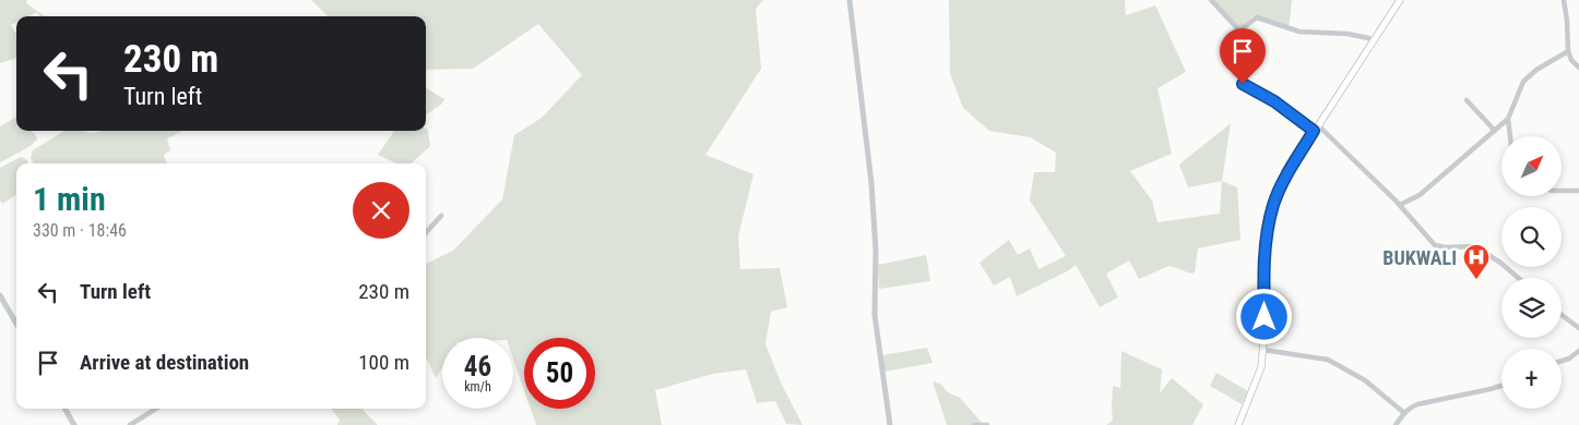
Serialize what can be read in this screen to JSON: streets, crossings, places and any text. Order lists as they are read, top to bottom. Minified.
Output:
{"places":{"hospital":["BUKWALI"]},"north":"top right","page":{"turn":["230 m","Turn left"],"map_buttons":"+","heading":["1 min","330 m · 18:46"],"list":[{"name":"Turn left","value":"230 m"},{"name":"Arrive at destination","value":"100 m"}],"speed":"46 km/h","limit":"50"}}
